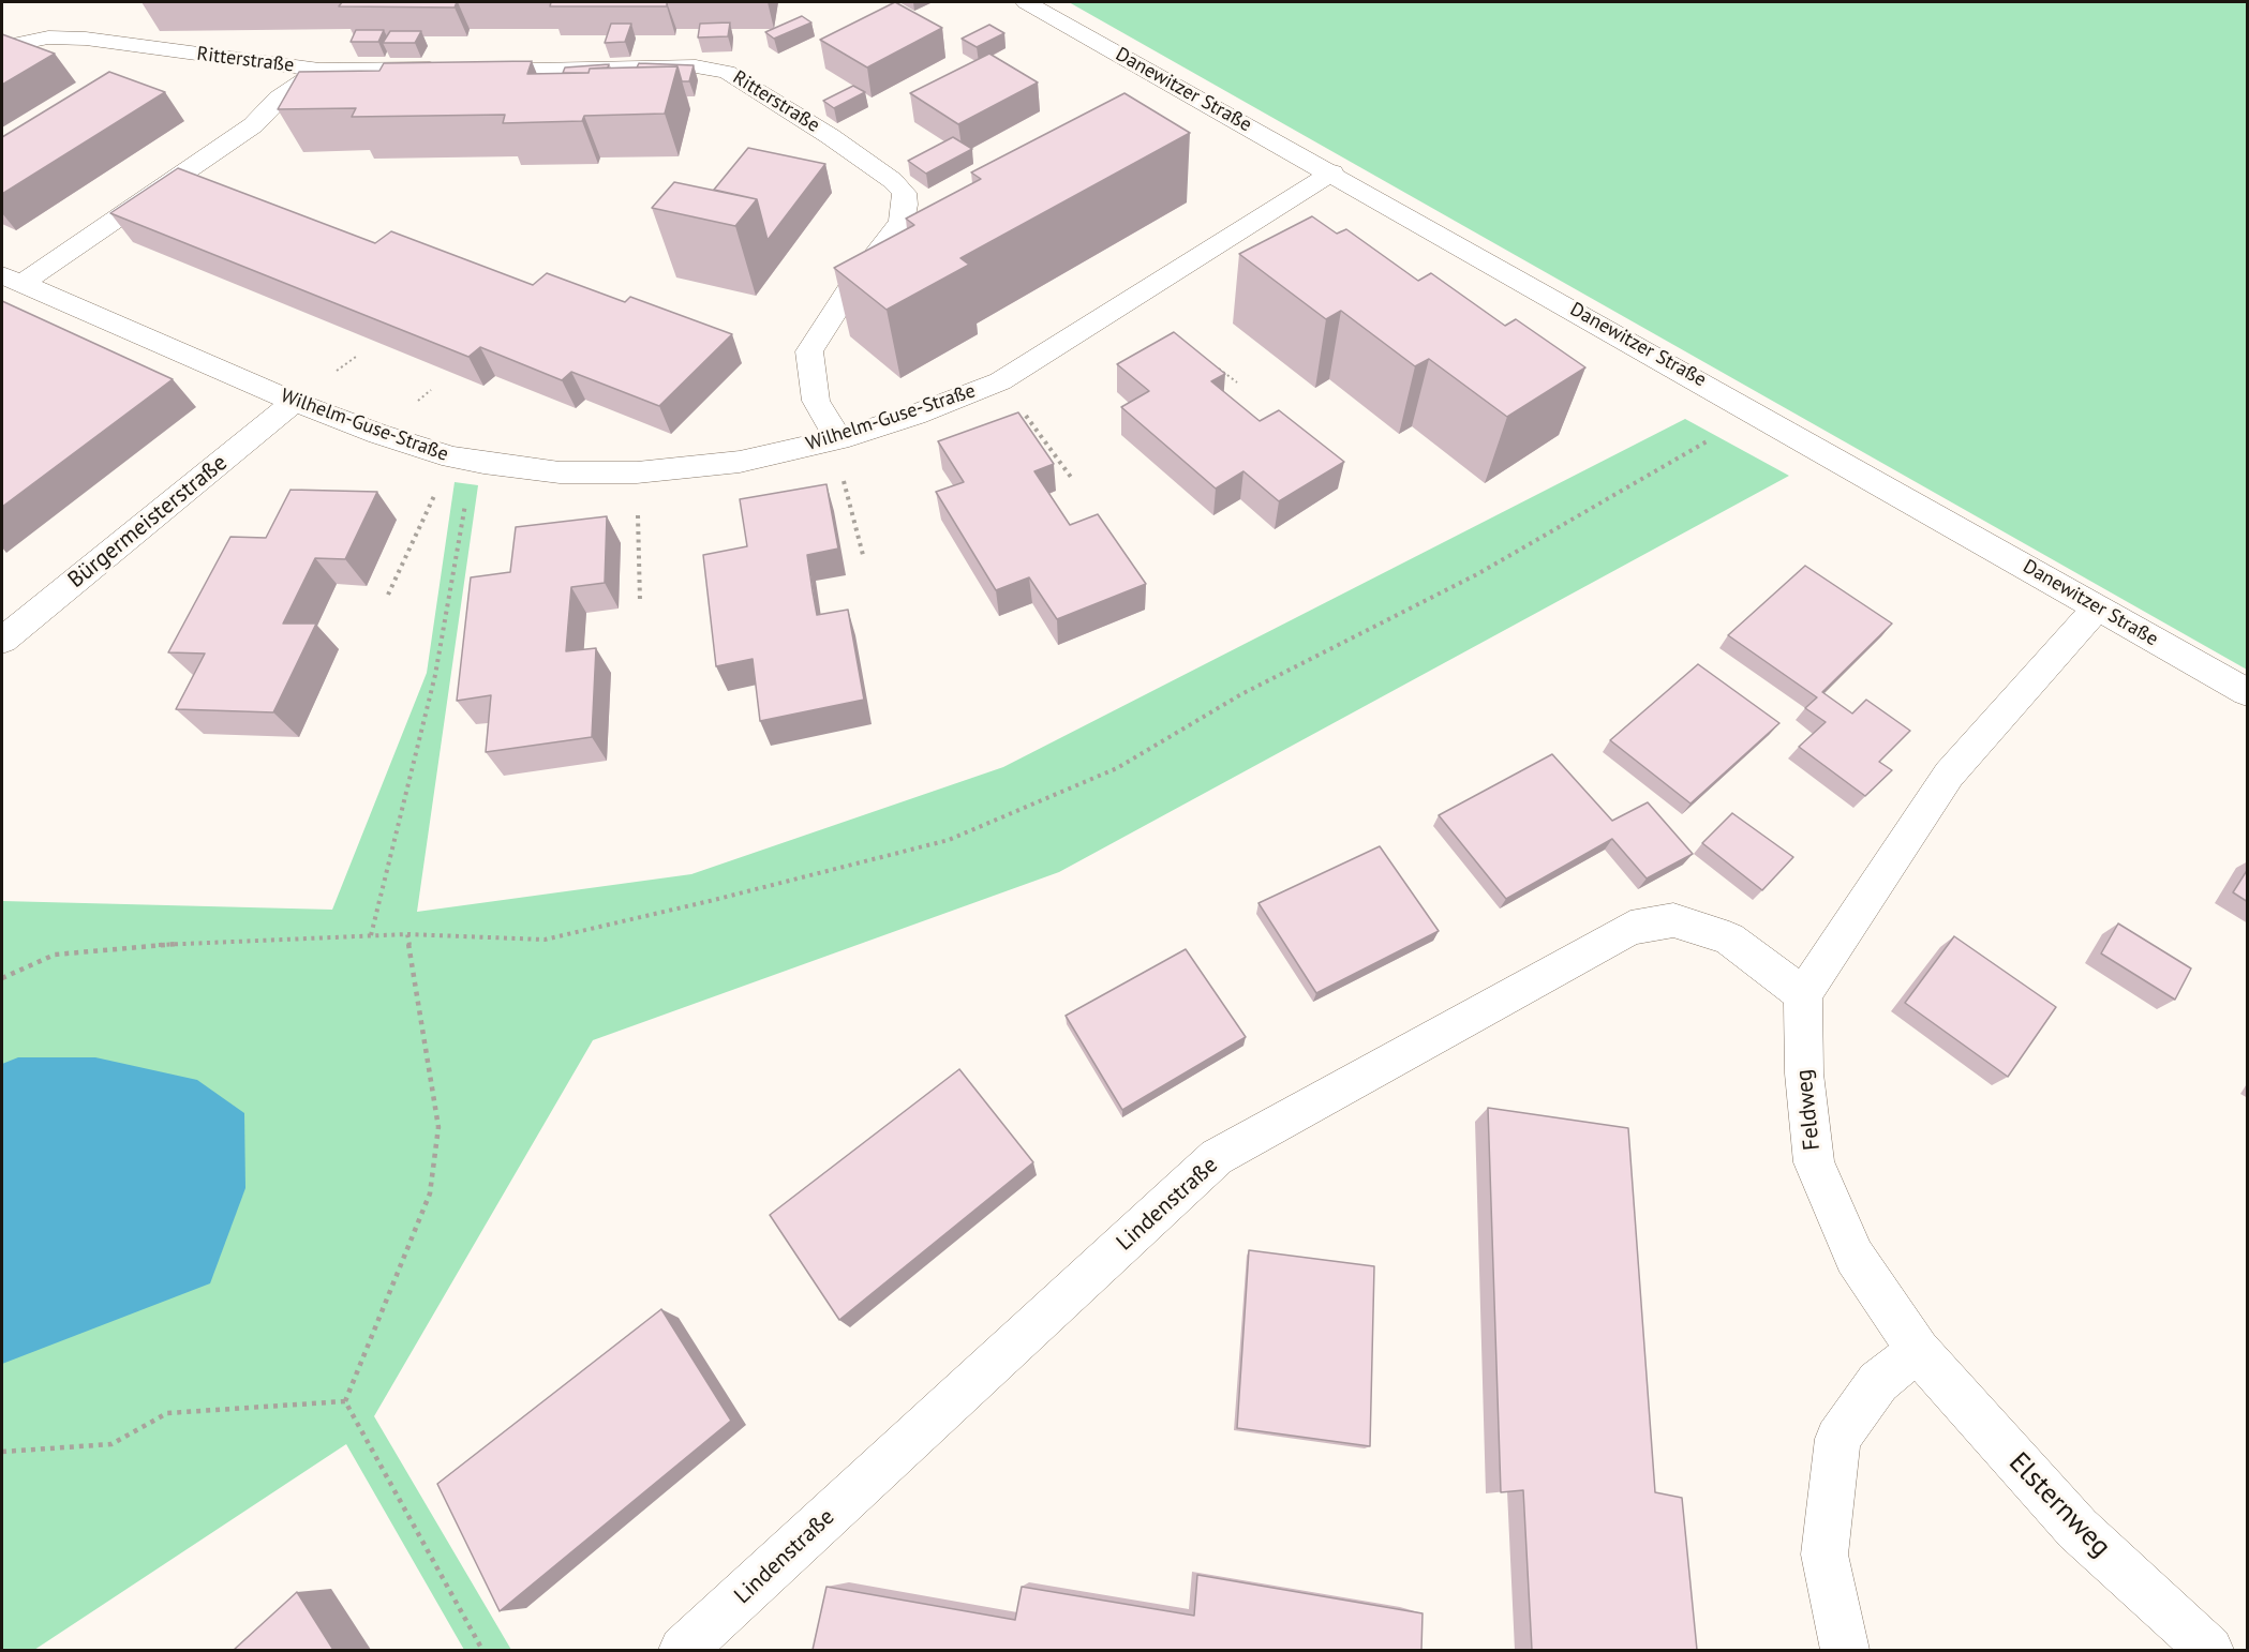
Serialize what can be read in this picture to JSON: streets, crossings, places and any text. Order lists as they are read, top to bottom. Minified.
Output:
{"streets":{"street":["Ritterstraße","Danewitzer Straße","Wilhelm-Guse-Straße","Bürgermeisterstraße","Feldweg","Lindenstraße","Elsternweg"]},"crossings":[["Ritterstraße","Wilhelm-Guse-Straße"],["Danewitzer Straße","Wilhelm-Guse-Straße"],["Wilhelm-Guse-Straße","Bürgermeisterstraße"],["Feldweg","Lindenstraße"],["Feldweg","Elsternweg"]]}
